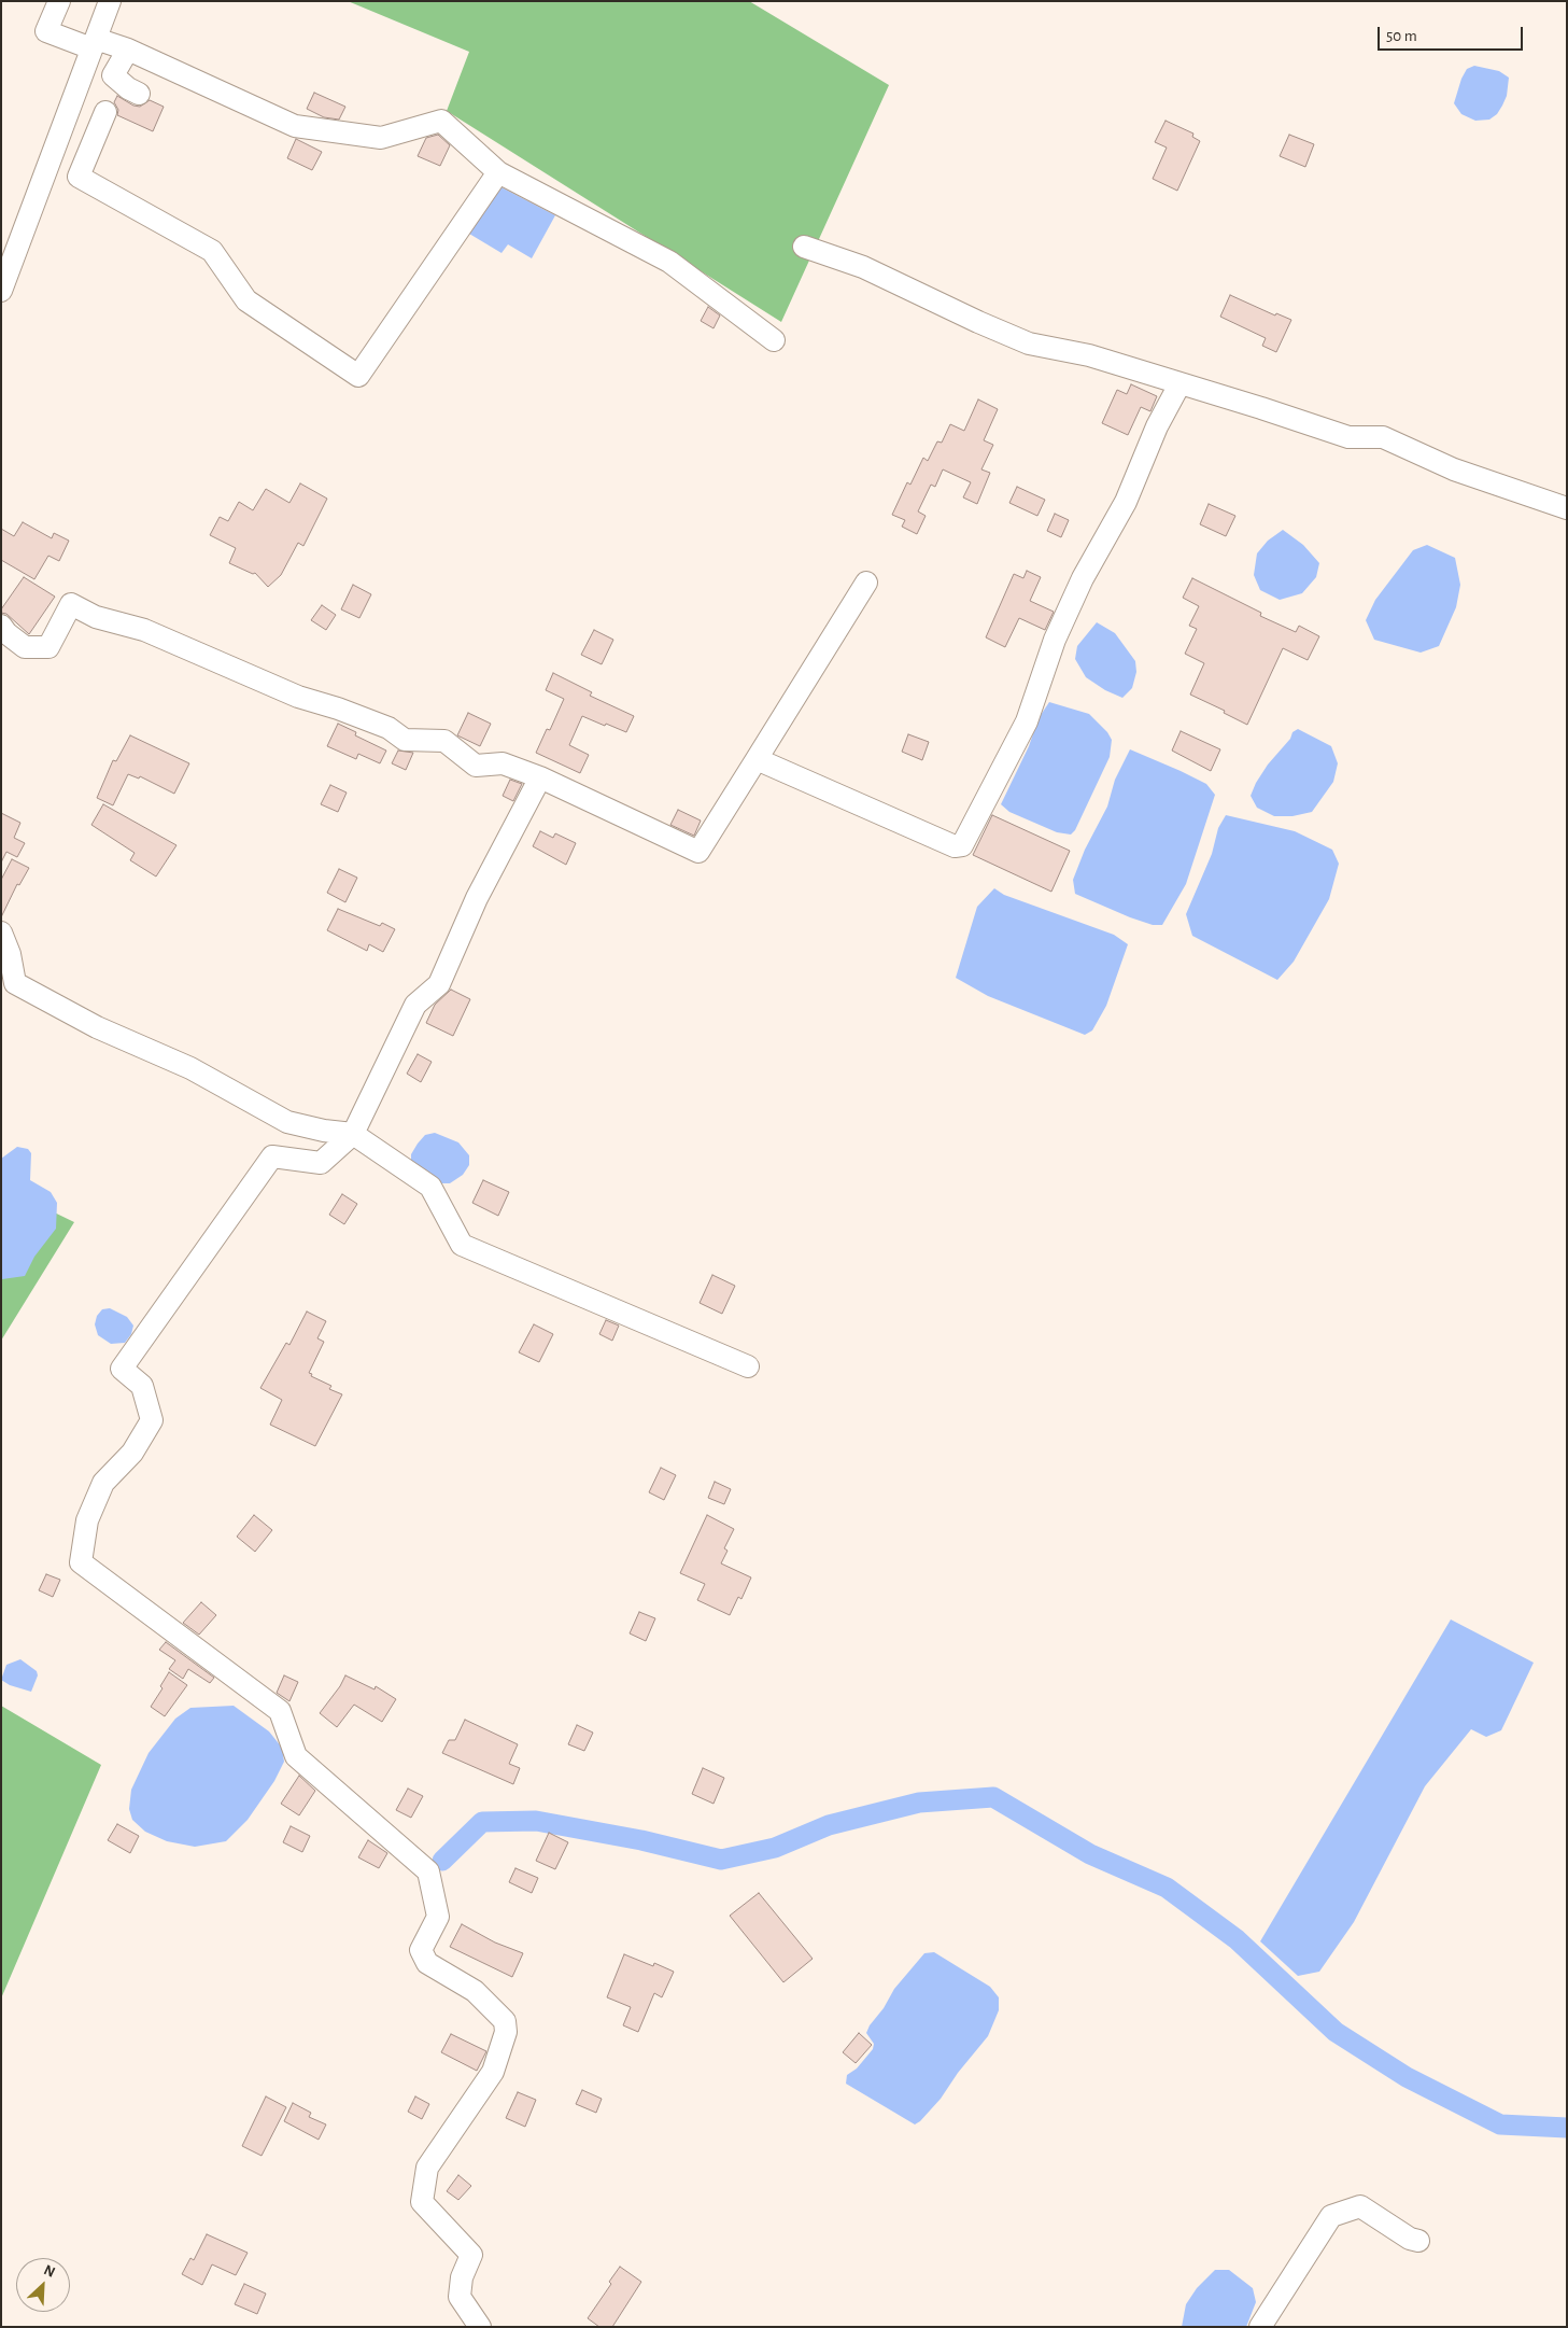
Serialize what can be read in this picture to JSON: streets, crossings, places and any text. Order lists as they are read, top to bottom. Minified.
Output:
{"scale_bar":"50 m","north":"top right"}
